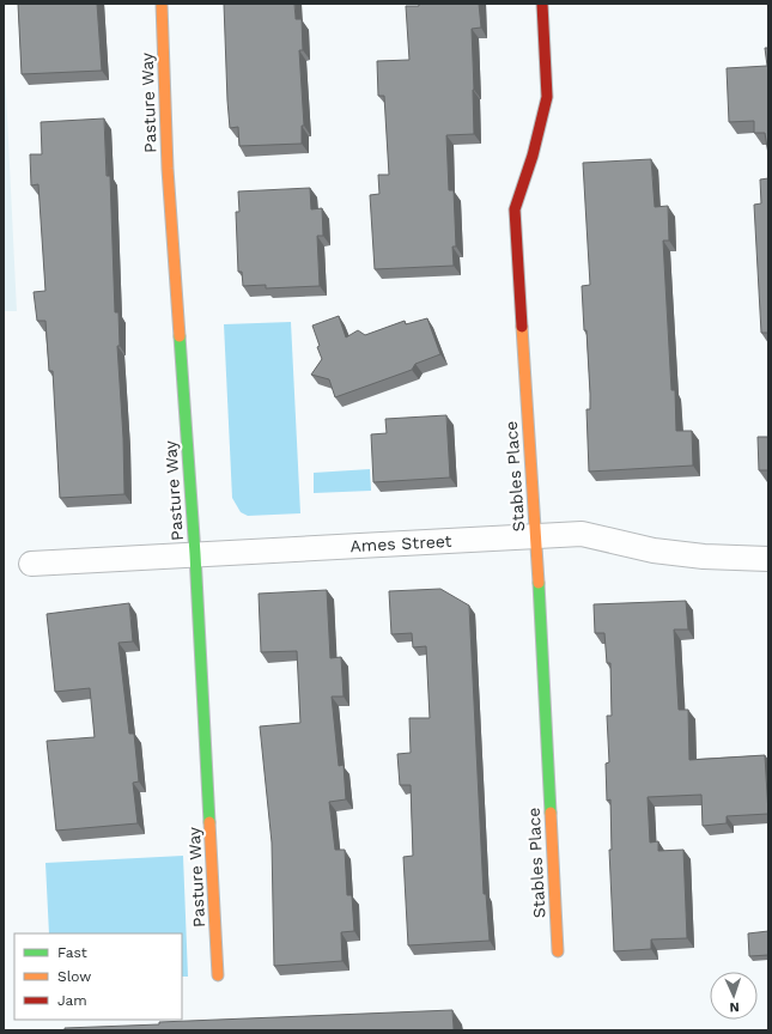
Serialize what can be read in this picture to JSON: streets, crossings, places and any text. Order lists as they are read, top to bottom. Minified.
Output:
{"streets":{"street":["Pasture Way","Stables Place","Ames Street"]},"crossings":[["Pasture Way","Ames Street"],["Stables Place","Ames Street"]],"legend":["Fast","Slow","Jam"],"north":"bottom"}
